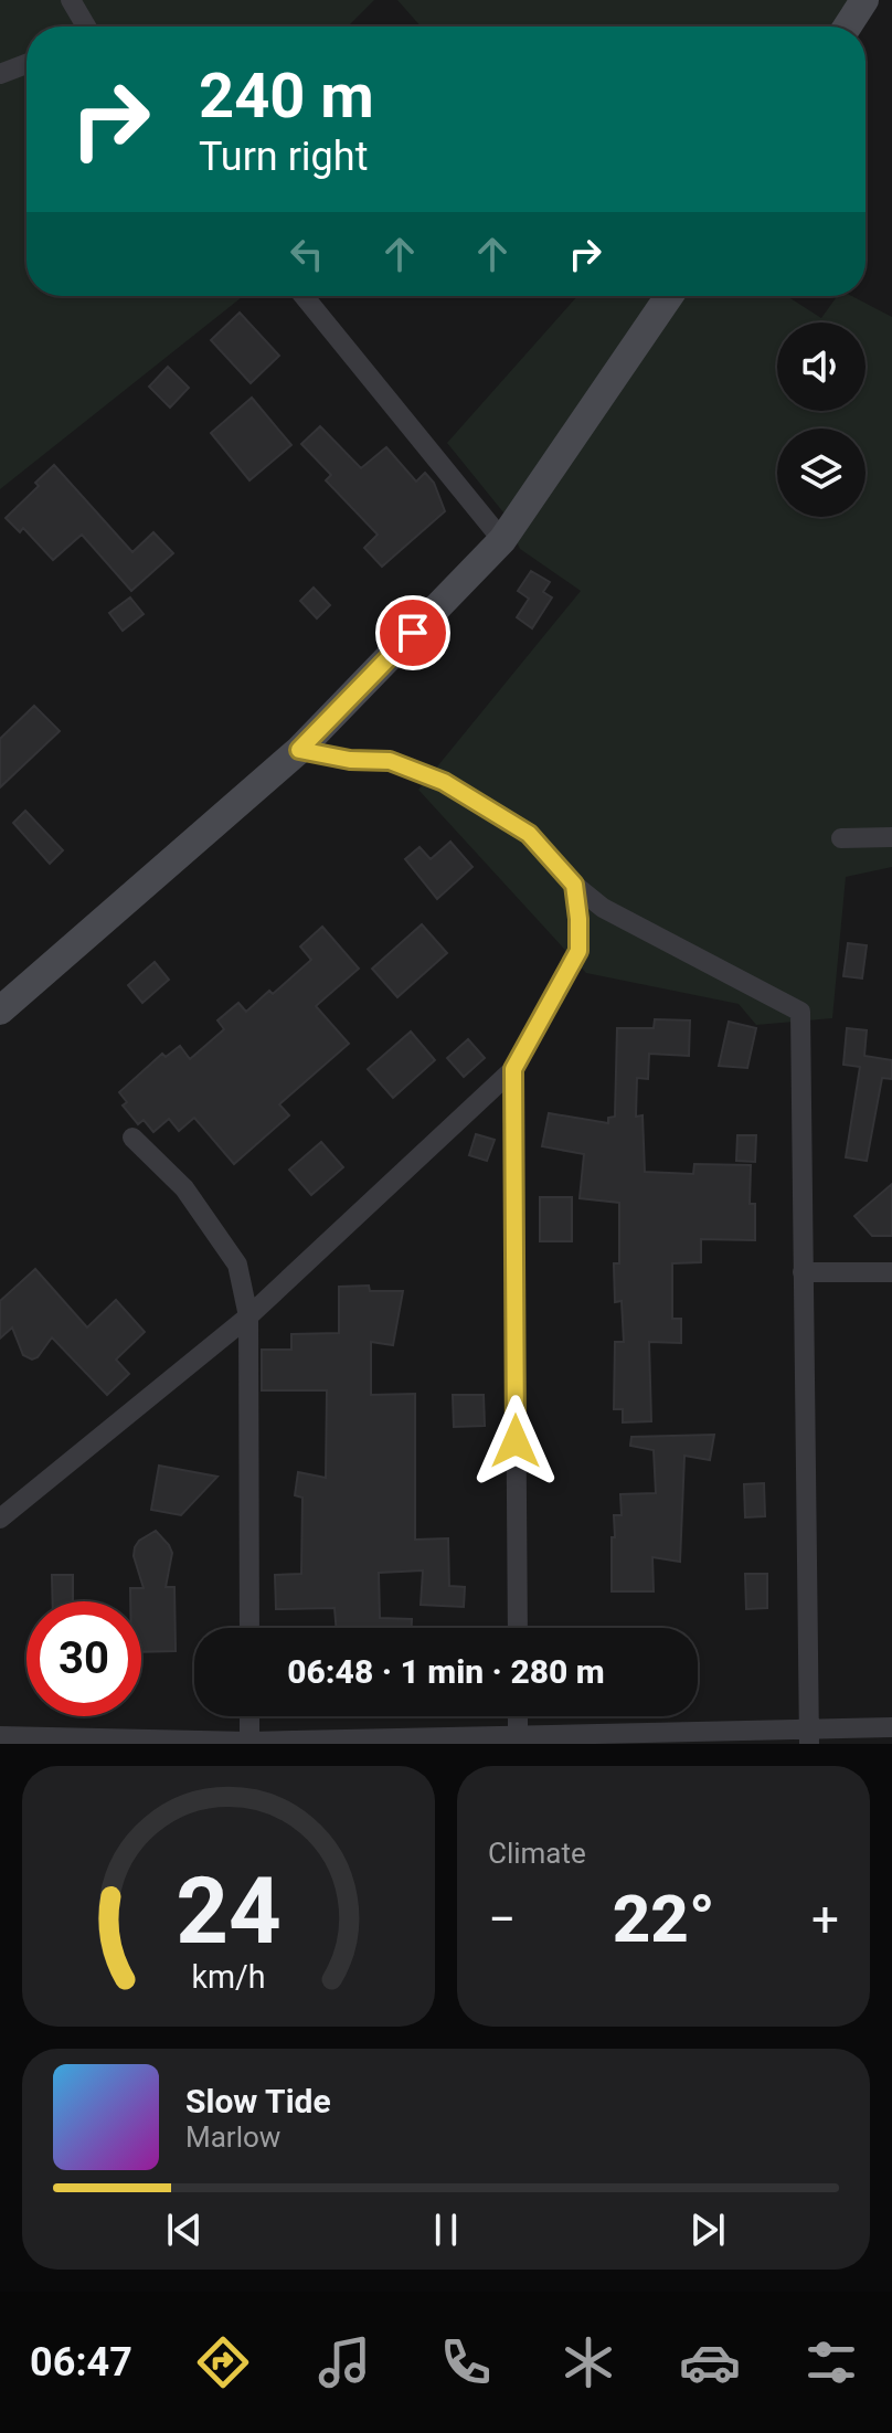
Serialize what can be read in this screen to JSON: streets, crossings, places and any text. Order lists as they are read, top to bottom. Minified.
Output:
{"page":{"turn":["240 m","Turn right"],"limit":"30","trip":"06:48 · 1 min · 280 m","tile":"Climate","heat":["−","22°","+"],"song":["Slow Tide","Marlow"],"tabs":"06:47","gauge":["24","km/h"]}}
